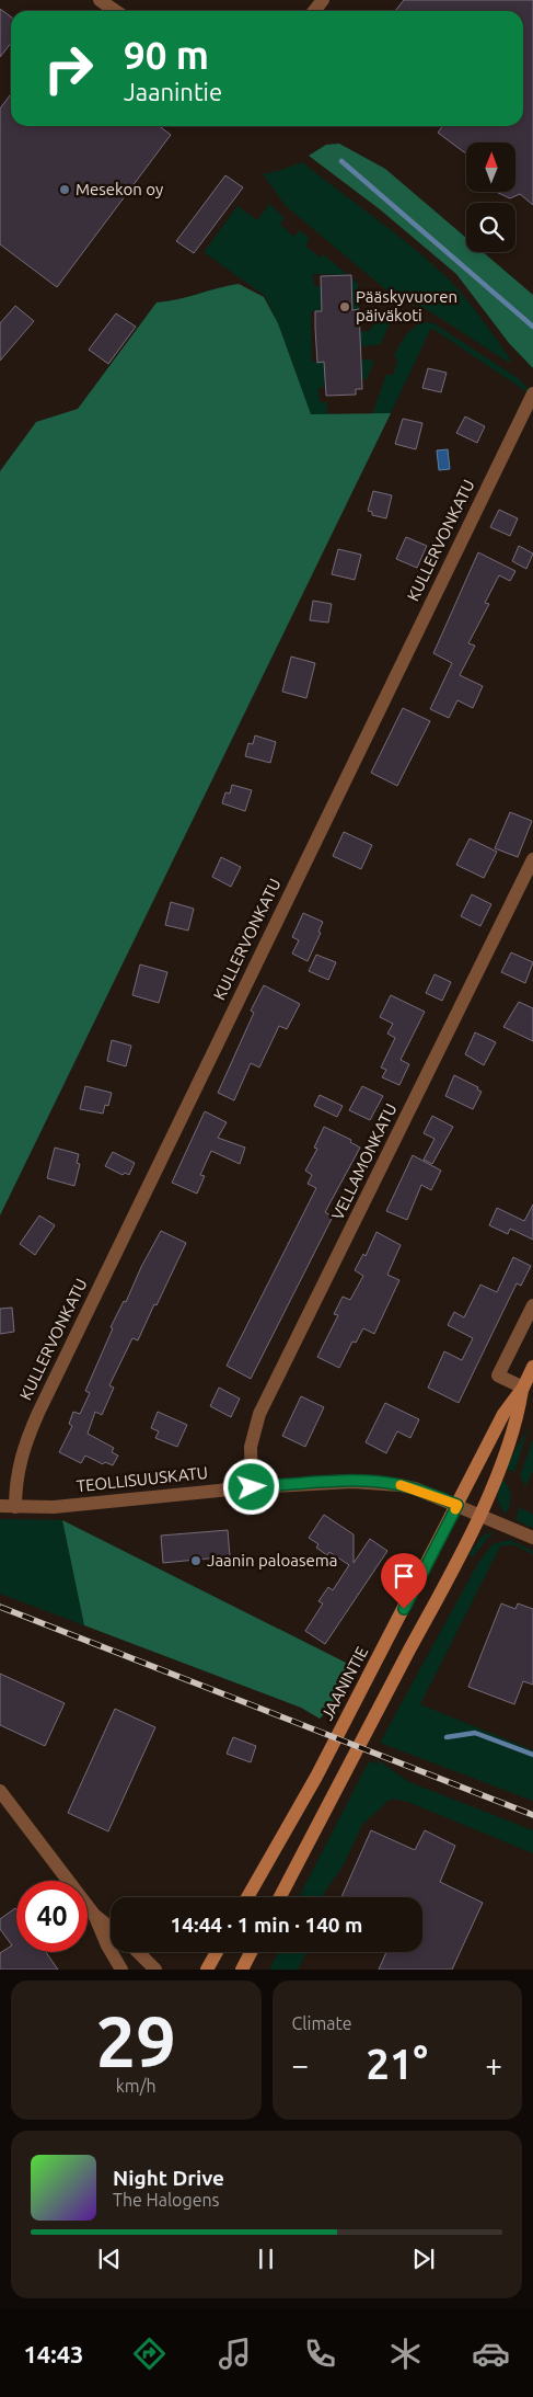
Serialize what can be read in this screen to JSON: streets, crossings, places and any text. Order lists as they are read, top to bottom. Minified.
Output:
{"streets":{"main road":["JAANINTIE"],"street":["KULLERVONKATU","VELLAMONKATU","TEOLLISUUSKATU"]},"crossings":[["KULLERVONKATU","TEOLLISUUSKATU"],["VELLAMONKATU","TEOLLISUUSKATU"],["TEOLLISUUSKATU","JAANINTIE"]],"places":["Mesekon oy","Pääskyvuoren päiväkoti","Jaanin paloasema"],"north":"top","page":{"turn":["90 m","Jaanintie"],"limit":"40","trip":"14:44 · 1 min · 140 m","tile":[["29","km/h"],"Climate"],"heat":["−","21°","+"],"song":["Night Drive","The Halogens"],"tabs":"14:43"}}
